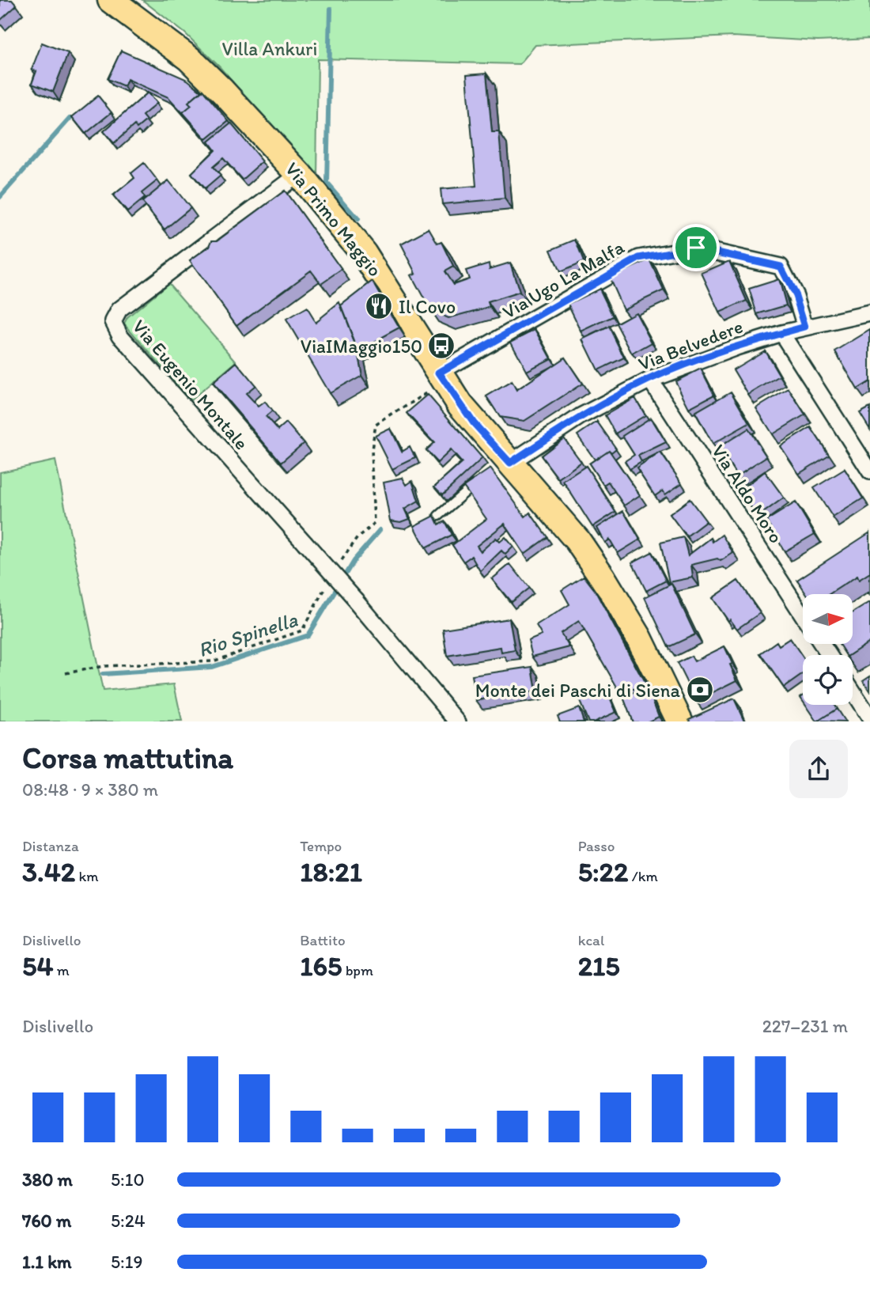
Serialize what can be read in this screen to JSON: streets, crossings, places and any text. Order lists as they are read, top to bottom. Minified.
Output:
{"streets":{"main road":["Via Primo Maggio"],"street":["Via Ugo La Malfa","Via Belvedere","Via Eugenio Montale","Via Aldo Moro"]},"crossings":[["Via Primo Maggio","Via Ugo La Malfa"],["Via Primo Maggio","Via Belvedere"],["Via Primo Maggio","Via Eugenio Montale"],["Via Ugo La Malfa","Via Belvedere"],["Via Belvedere","Via Aldo Moro"]],"water":["Rio Spinella"],"parks":["Villa Ankuri"],"places":{"restaurant":["Il Covo"],"bus stop":["ViaIMaggio150"],"bank":["Monte dei Paschi di Siena"]},"north":"right","page":{"heading":["Corsa mattutina","08:48 · 9 × 380 m"],"stats":[["Distanza","3.42 km"],["Tempo","18:21"],["Passo","5:22 /km"],["Dislivello","54 m"],["Battito","165 bpm"],["kcal","215"]],"chart":["Dislivello","227–231 m"],"list":[{"name":"380 m","note":"5:10"},{"name":"760 m","note":"5:24"},{"name":"1.1 km","note":"5:19"}]}}
